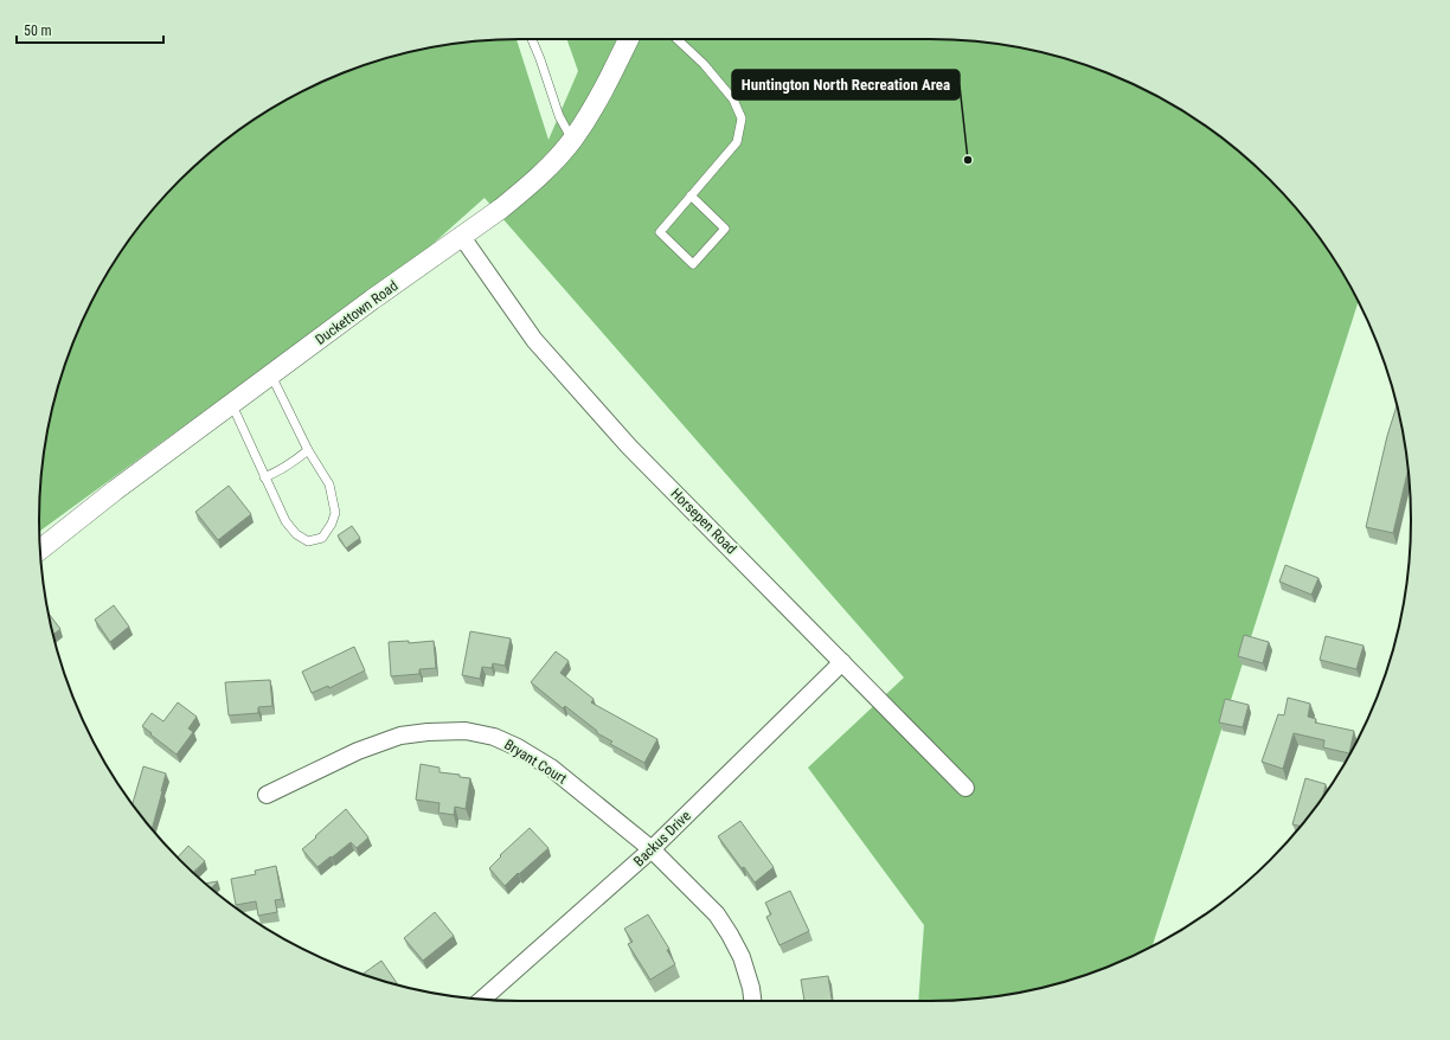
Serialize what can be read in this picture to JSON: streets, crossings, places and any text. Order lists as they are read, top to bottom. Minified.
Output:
{"streets":{"street":["Duckettown Road","Horsepen Road","Bryant Court","Backus Drive"]},"crossings":[["Duckettown Road","Horsepen Road"],["Horsepen Road","Backus Drive"],["Bryant Court","Backus Drive"]],"places":["Huntington North Recreation Area"],"scale_bar":"50 m"}
